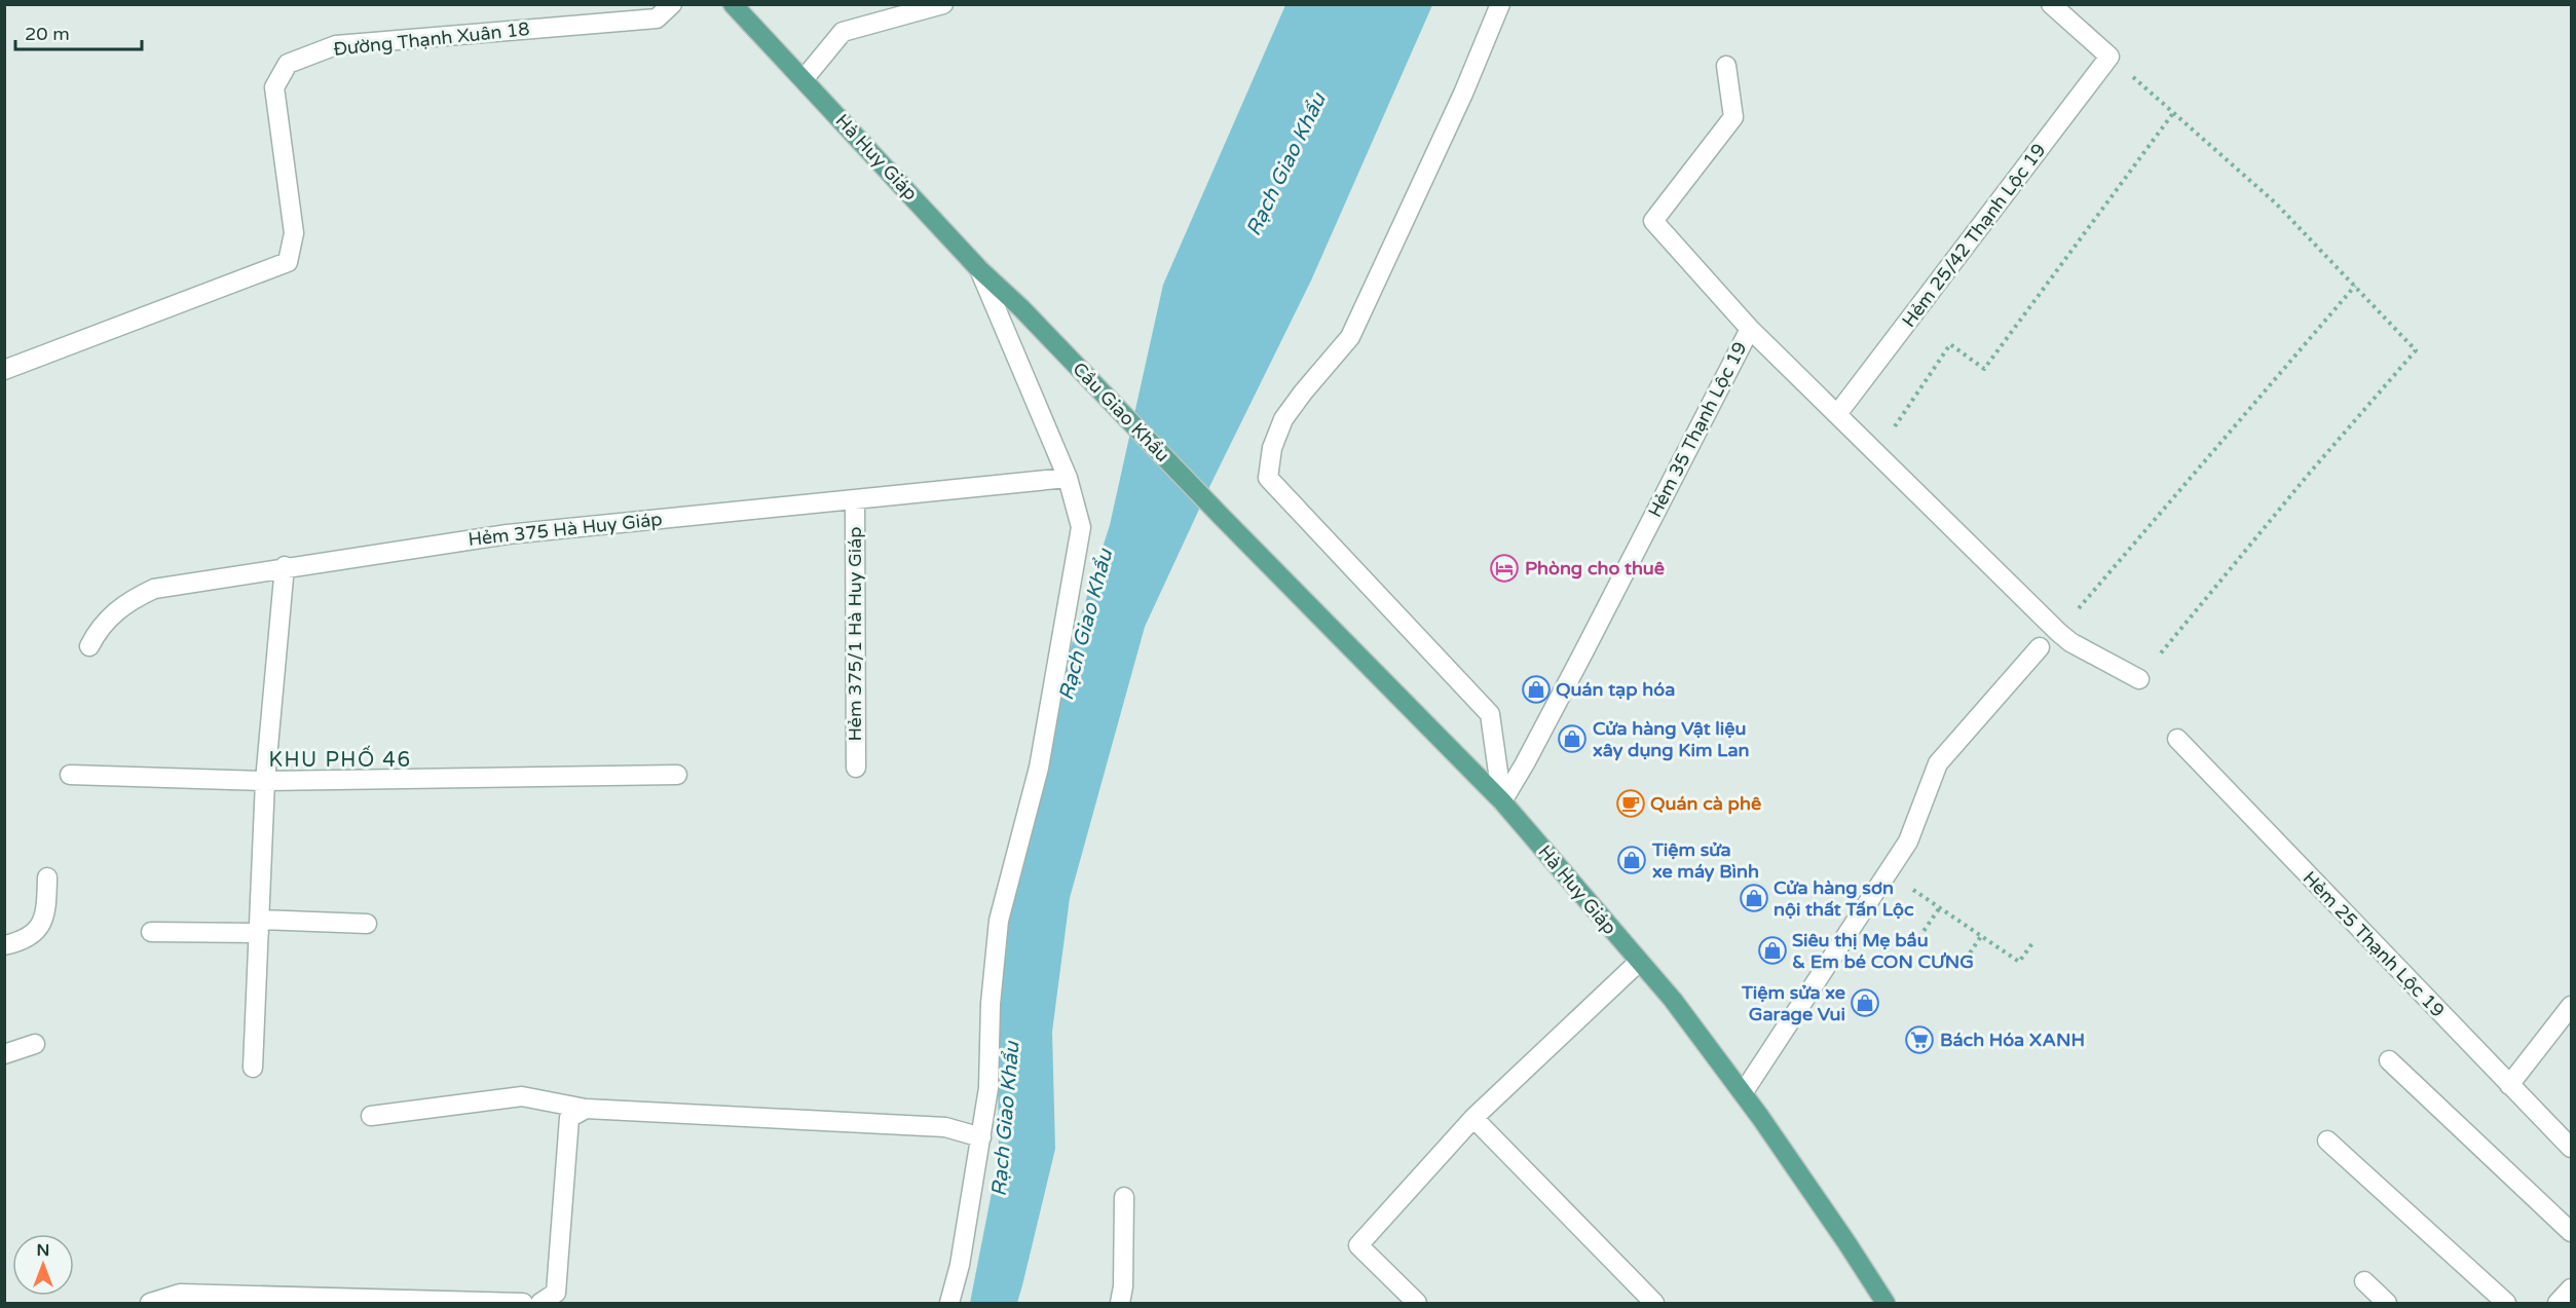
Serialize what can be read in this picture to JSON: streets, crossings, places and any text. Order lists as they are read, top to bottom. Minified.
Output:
{"streets":{"main road":["Hà Huy Giáp","Cầu Giao Khẩu"],"street":["Đường Thạnh Xuân 18","Hẻm 25/42 Thạnh Lộc 19","Hẻm 35 Thạnh Lộc 19","Hẻm 375 Hà Huy Giáp","Hẻm 375/1 Hà Huy Giáp","Hẻm 25 Thạnh Lộc 19"]},"crossings":[["Hà Huy Giáp","Cầu Giao Khẩu"],["Hà Huy Giáp","Hẻm 35 Thạnh Lộc 19"],["Hẻm 25/42 Thạnh Lộc 19","Hẻm 35 Thạnh Lộc 19"],["Hẻm 375 Hà Huy Giáp","Hẻm 375/1 Hà Huy Giáp"]],"districts":["KHU PHỐ 46"],"water":["Rạch Giao Khẩu"],"places":{"hotel":["Phòng cho thuê"],"shop":["Quán tạp hóa","Cửa hàng Vật liệu xây dụng Kim Lan","Tiệm sửa xe máy Bình","Cửa hàng sơn nội thất Tấn Lộc","Siêu thị Mẹ bầu & Em bé CON CƯNG","Tiệm sửa xe Garage Vui"],"cafe":["Quán cà phê"],"supermarket":["Bách Hóa XANH"]},"scale_bar":"20 m","north":"top"}
